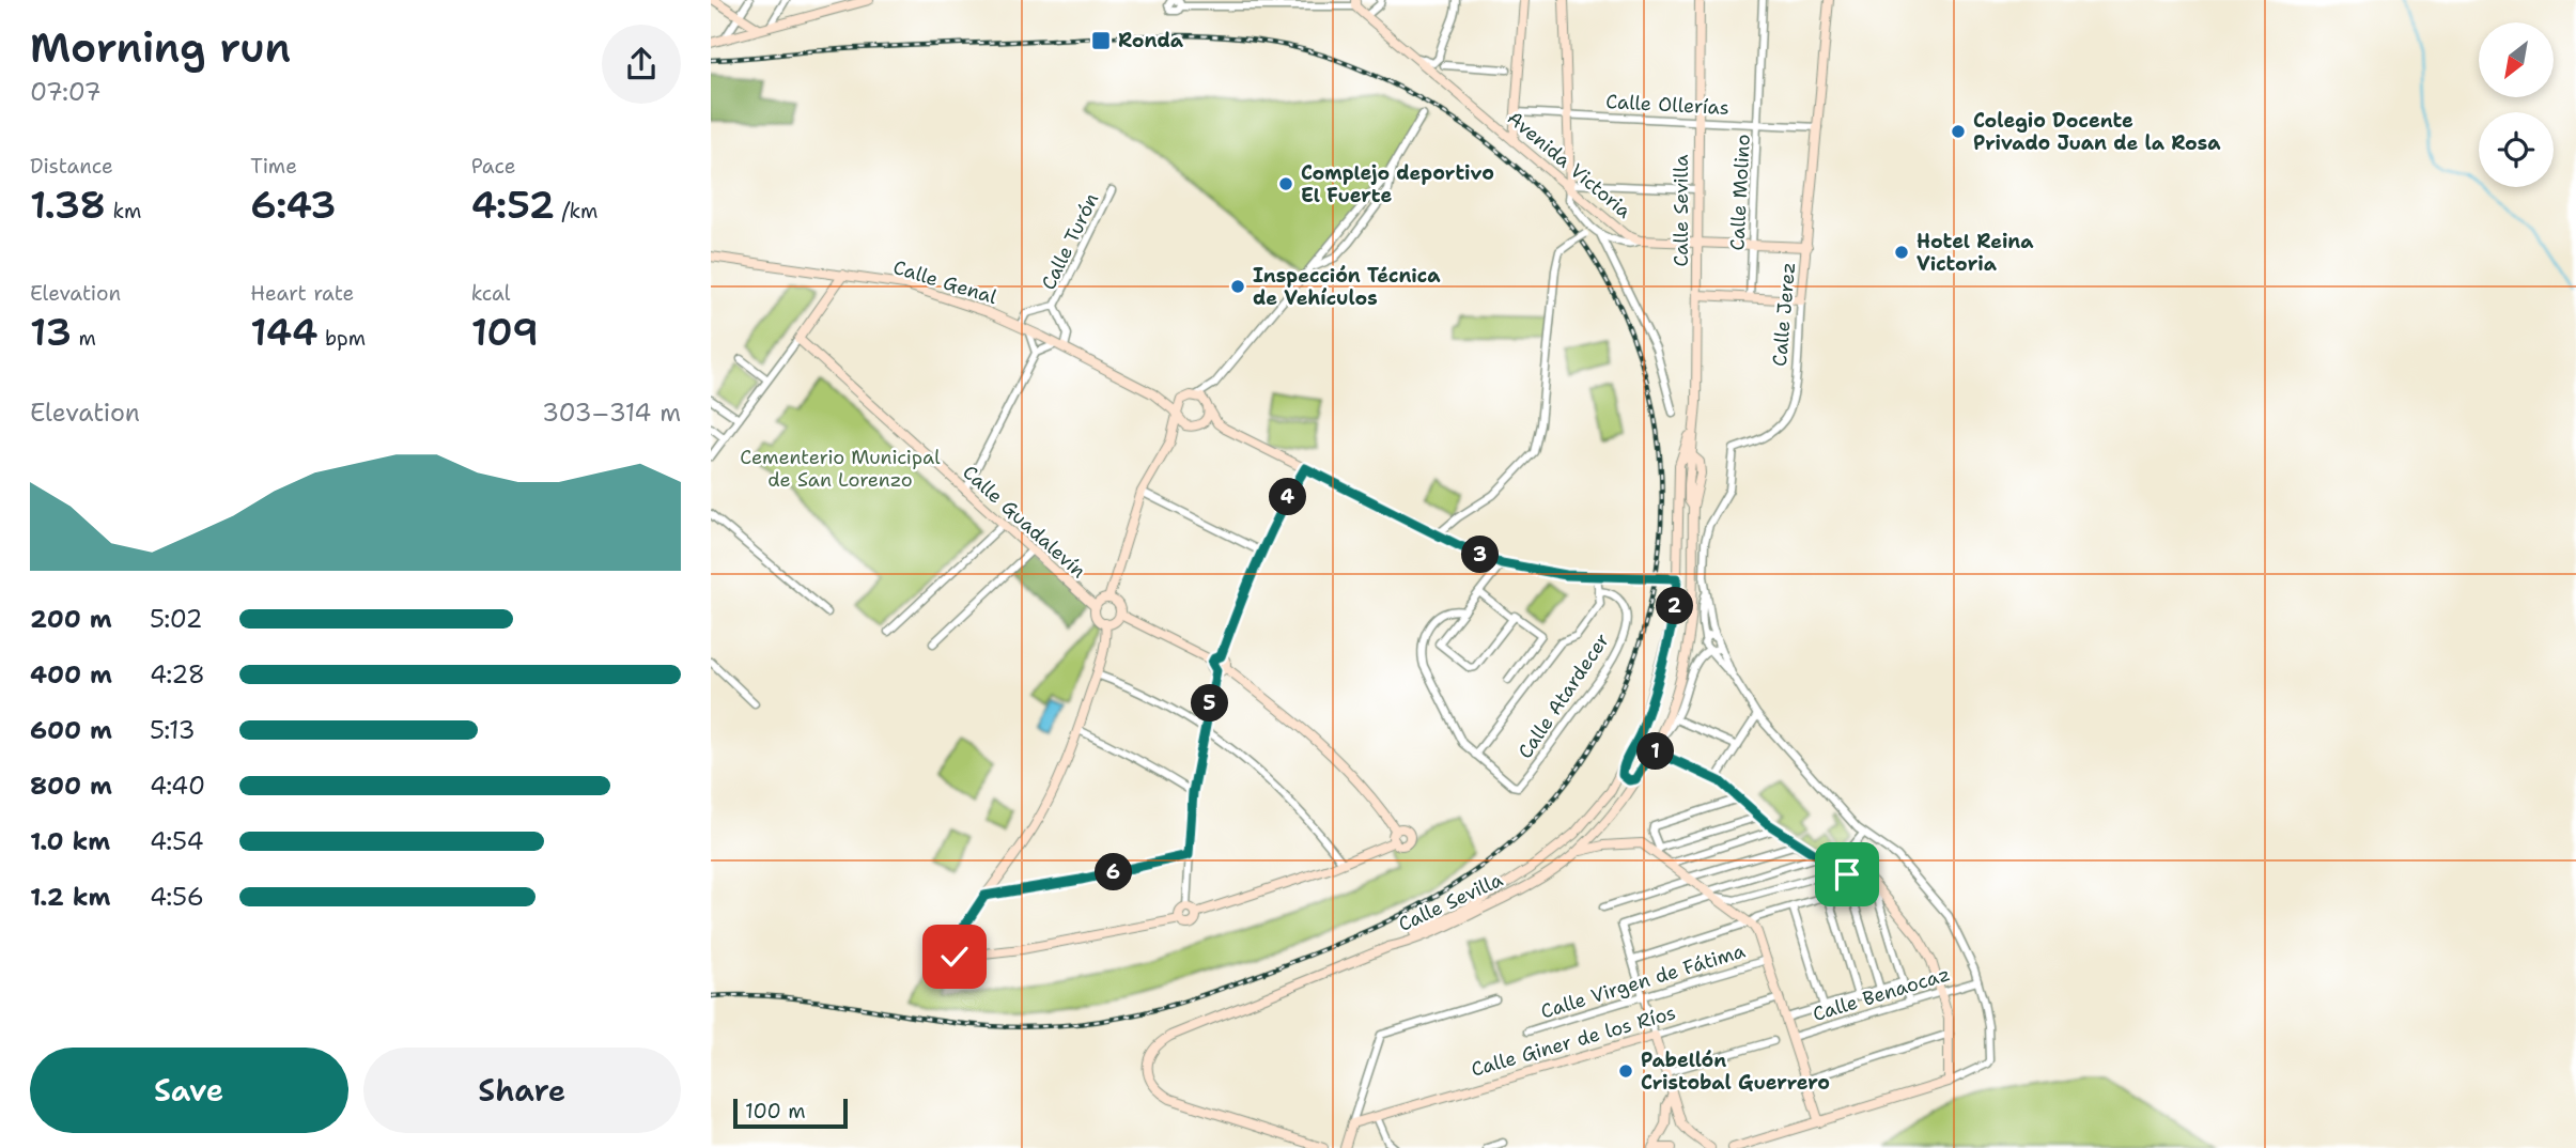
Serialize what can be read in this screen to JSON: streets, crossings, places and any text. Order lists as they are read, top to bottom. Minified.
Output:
{"streets":{"main road":["Avenida Victoria","Calle Sevilla","Calle Genal","Calle Jerez","Calle Guadalevín","Calle Giner de los Ríos"],"street":["Calle Ollerías","Calle Molino","Calle Turón","Calle Atardecer","Calle Virgen de Fátima","Calle Benaocaz"]},"crossings":[["Calle Ollerías","Calle Molino"],["Calle Ollerías","Calle Sevilla"],["Calle Ollerías","Calle Jerez"],["Avenida Victoria","Calle Molino"],["Avenida Victoria","Calle Sevilla"],["Avenida Victoria","Calle Jerez"],["Calle Turón","Calle Genal"]],"parks":["Cementerio Municipal de San Lorenzo"],"places":{"transit":["Ronda"],"other":["Colegio Docente Privado Juan de la Rosa","Complejo deportivo El Fuerte","Hotel Reina Victoria","Inspección Técnica de Vehículos","Pabellón Cristobal Guerrero"]},"scale_bar":"100 m","north":"bottom left","page":{"heading":["Morning run","07:07"],"stats":[["Distance","1.38 km"],["Time","6:43"],["Pace","4:52 /km"],["Elevation","13 m"],["Heart rate","144 bpm"],["kcal","109"]],"chart":["Elevation","303–314 m"],"pins":["4","3","2","5","1","6"],"list":[{"name":"200 m","note":"5:02"},{"name":"400 m","note":"4:28"},{"name":"600 m","note":"5:13"},{"name":"800 m","note":"4:40"},{"name":"1.0 km","note":"4:54"},{"name":"1.2 km","note":"4:56"}],"buttons":["Save","Share"],"scale":"100 m"}}
